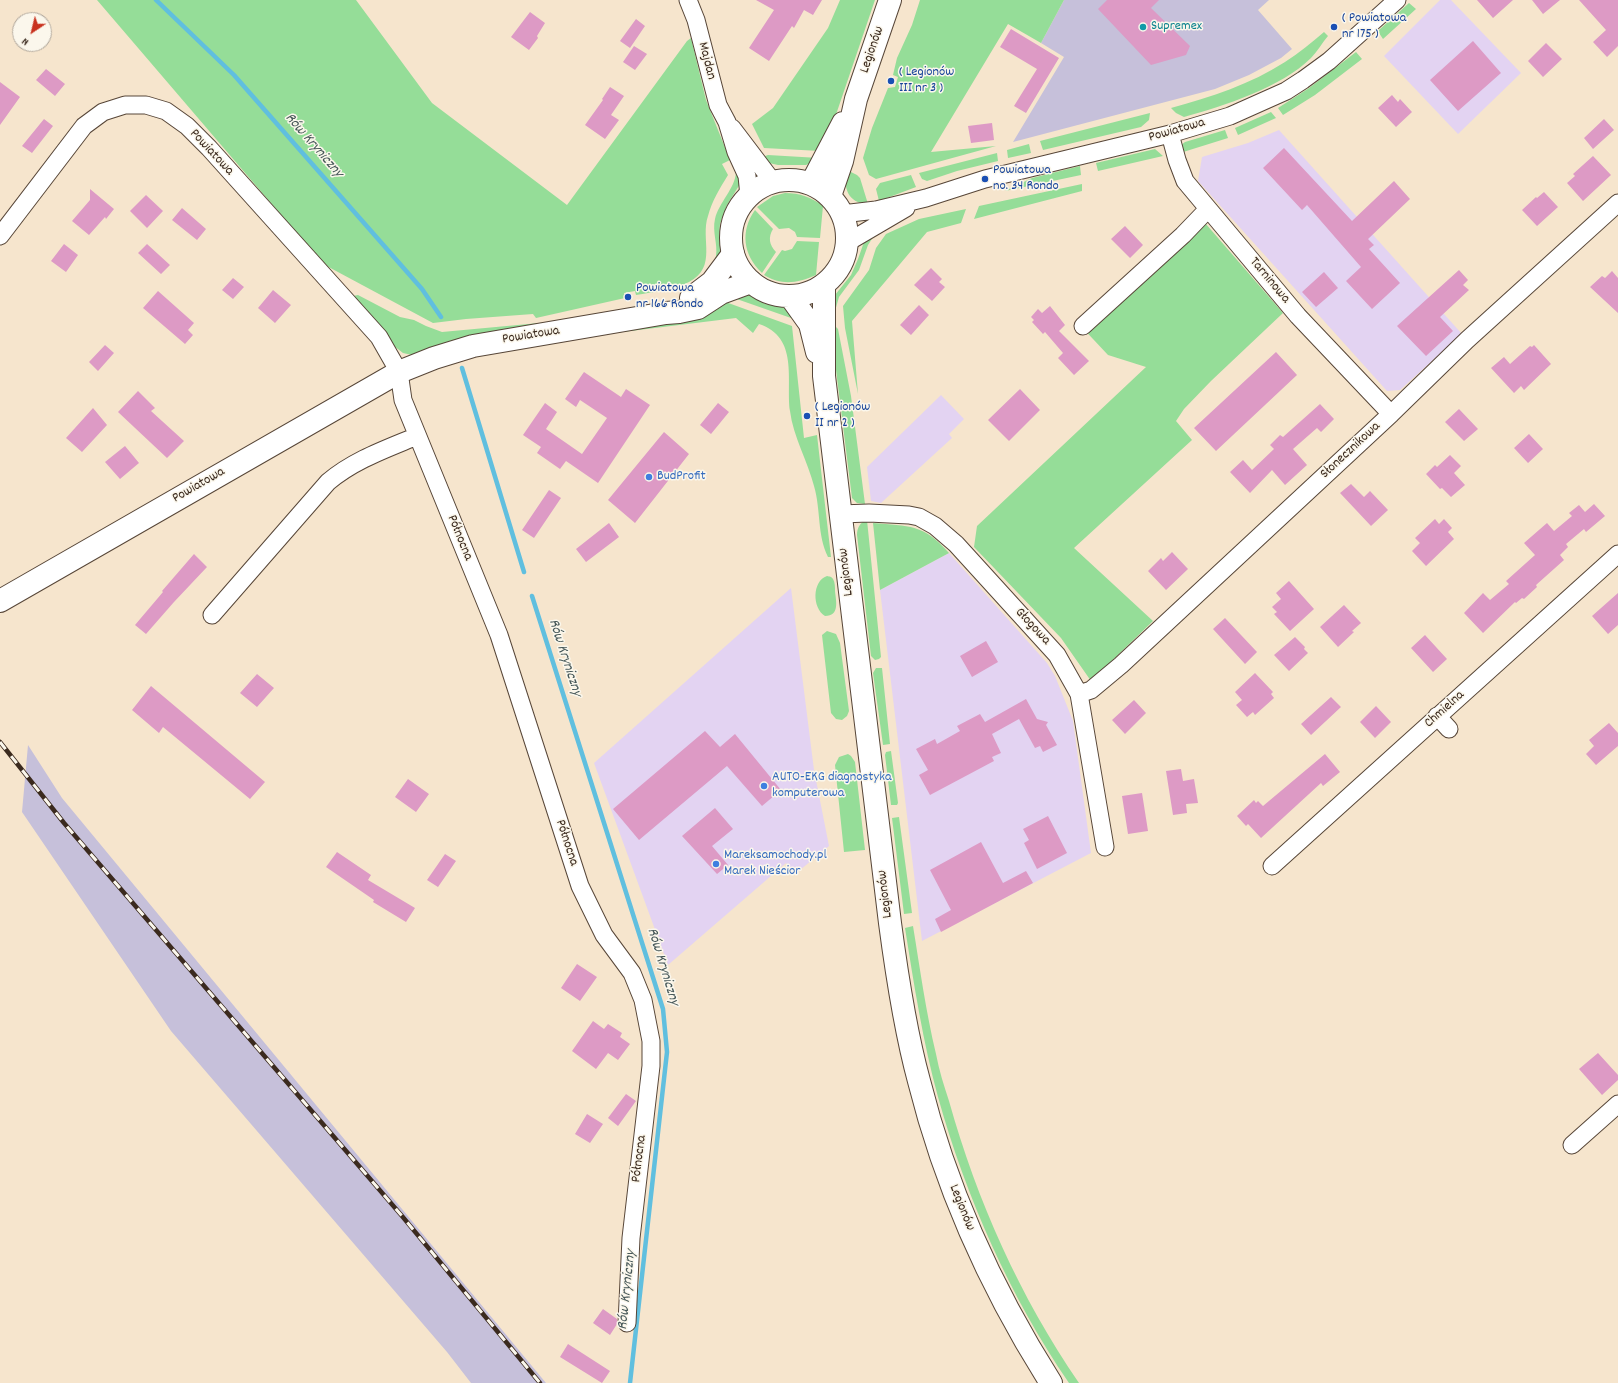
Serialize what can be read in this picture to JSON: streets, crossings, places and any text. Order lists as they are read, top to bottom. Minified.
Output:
{"streets":{"main road":["Legionów","Powiatowa"],"street":["Majdan","Tarninowa","Słonecznikowa","Północna","Głogowa","Chmielna"]},"crossings":[["Legionów","Majdan"],["Legionów","Powiatowa"],["Legionów","Głogowa"],["Majdan","Powiatowa"],["Powiatowa","Tarninowa"],["Powiatowa","Północna"],["Tarninowa","Słonecznikowa"],["Słonecznikowa","Głogowa"]],"water":["Rów Kryniczny"],"places":["Supremex","( Powiatowa nr 175 )","( Legionów III nr 3 )","Powiatowa no. 34 Rondo","Powiatowa nr 166 Rondo","( Legionów II nr 2 )","BudProfit","AUTO-EKG diagnostyka komputerowa","Mareksamochody.pl Marek Nieścior"],"north":"bottom left"}
